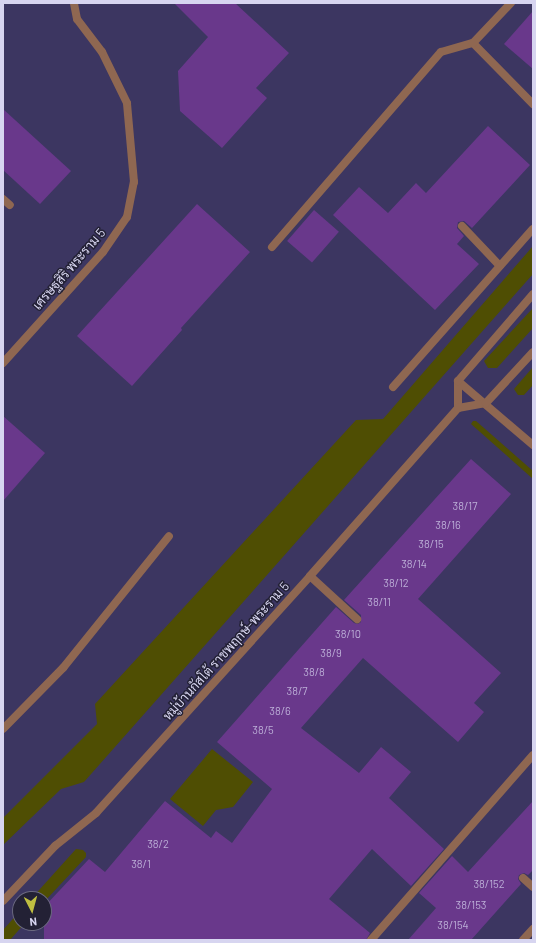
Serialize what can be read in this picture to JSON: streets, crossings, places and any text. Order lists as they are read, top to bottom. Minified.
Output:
{"streets":{"street":["เศรษฐสิริ พระราม 5","หมู่บ้านกัสโต้ ราชพฤกษ์-พระราม 5"]},"house_numbers":["38/17","38/16","38/15","38/14","38/12","38/11","38/10","38/9","38/8","38/7","38/6","38/5","38/2","38/1","38/152","38/153","38/154"],"north":"bottom"}
